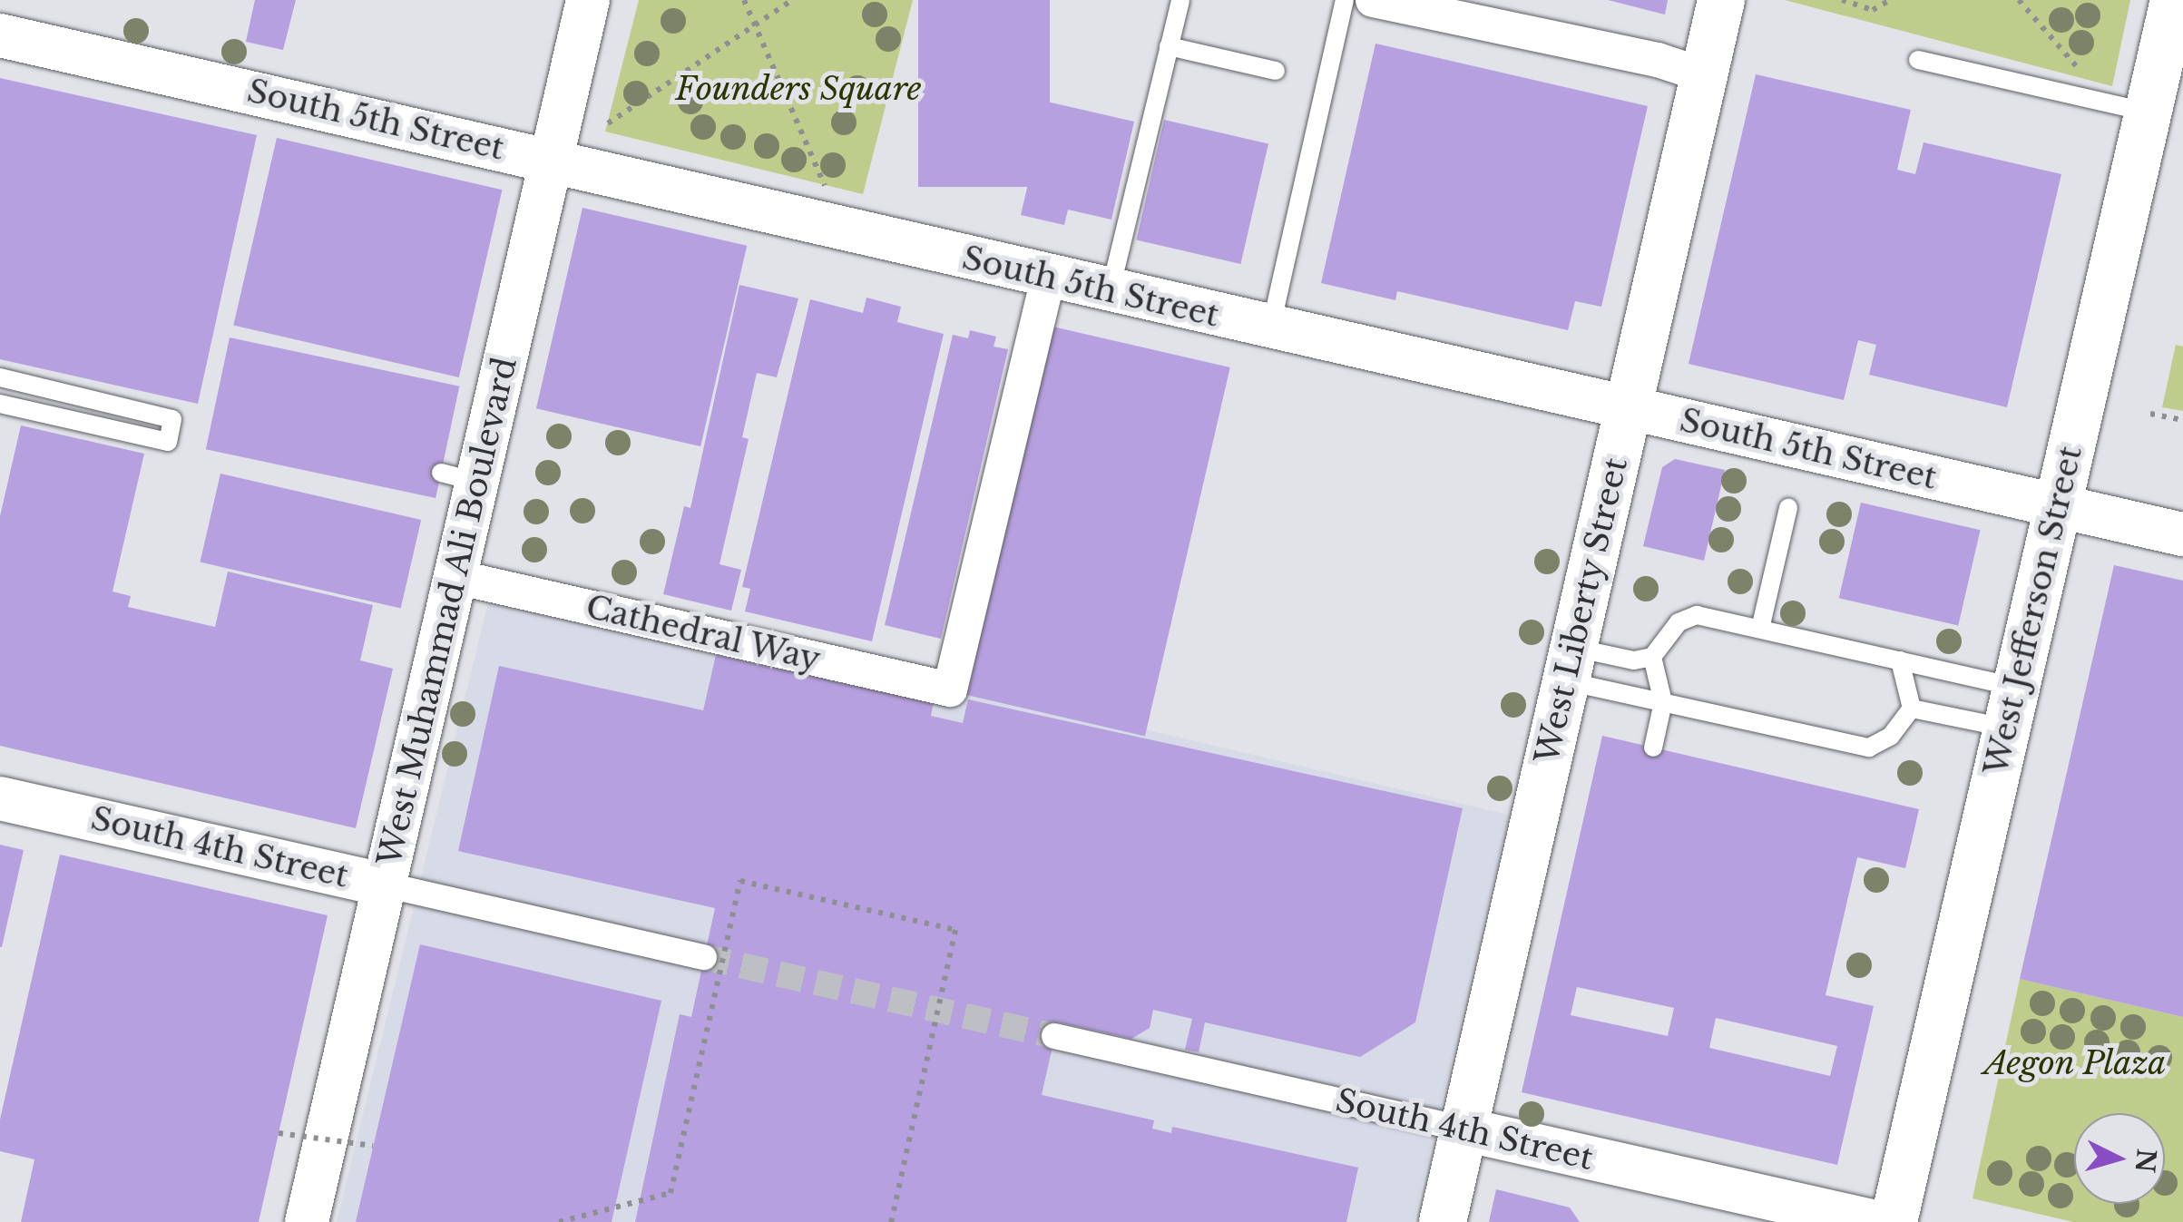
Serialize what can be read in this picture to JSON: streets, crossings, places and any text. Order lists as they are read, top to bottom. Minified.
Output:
{"streets":{"main road":["West Liberty Street","West Jefferson Street"],"street":["South 5th Street","West Muhammad Ali Boulevard","Cathedral Way","South 4th Street"]},"crossings":[["South 5th Street","West Liberty Street"],["South 5th Street","West Jefferson Street"],["South 5th Street","West Muhammad Ali Boulevard"],["South 5th Street","Cathedral Way"],["West Liberty Street","South 4th Street"],["West Muhammad Ali Boulevard","Cathedral Way"],["West Muhammad Ali Boulevard","South 4th Street"]],"parks":["Founders Square","Aegon Plaza"],"north":"right"}
